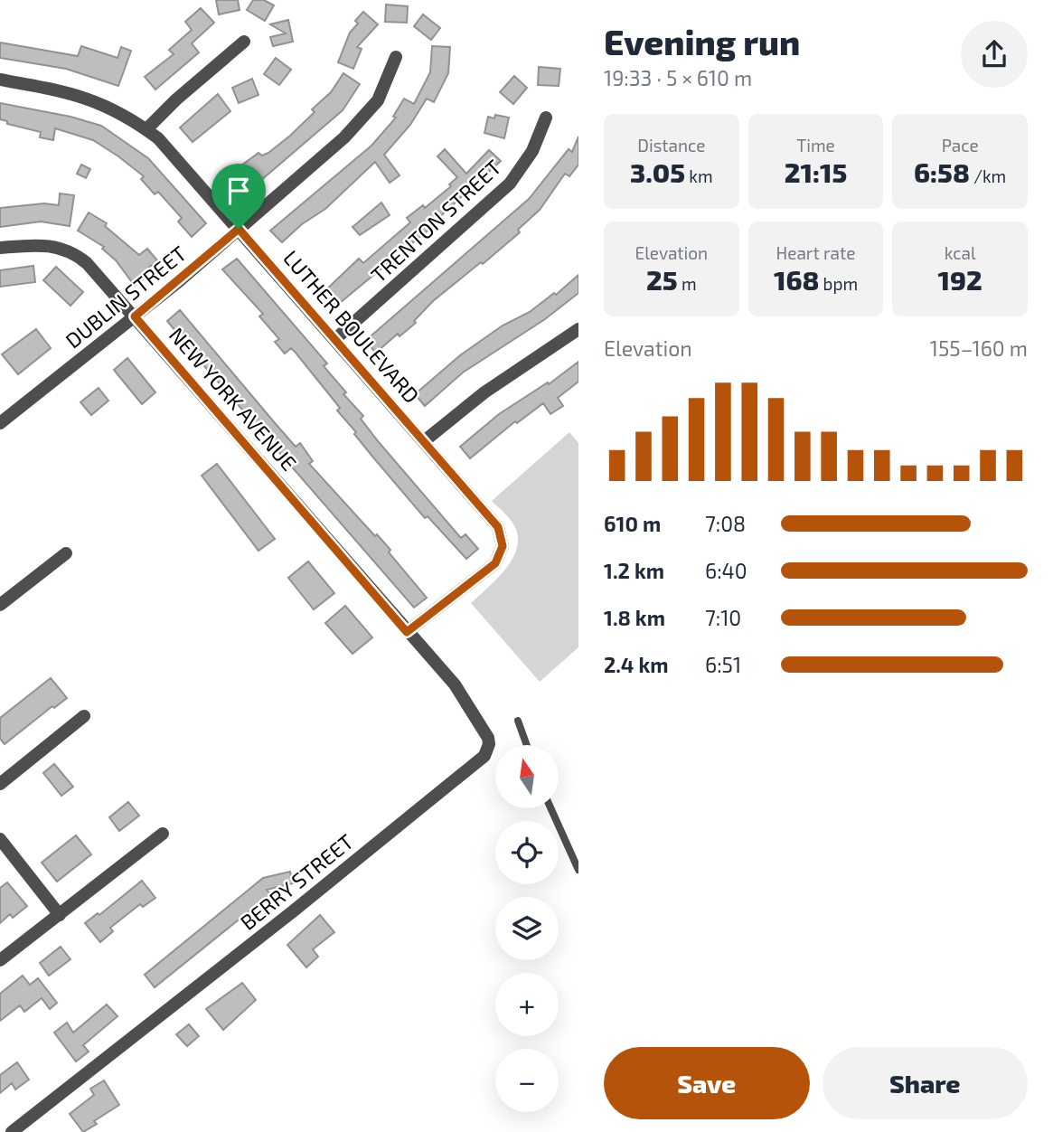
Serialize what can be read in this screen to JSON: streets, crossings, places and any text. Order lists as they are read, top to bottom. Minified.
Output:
{"streets":{"street":["TRENTON STREET","DUBLIN STREET","LUTHER BOULEVARD","NEW YORK AVENUE","BERRY STREET"]},"crossings":[["TRENTON STREET","LUTHER BOULEVARD"],["DUBLIN STREET","LUTHER BOULEVARD"],["DUBLIN STREET","NEW YORK AVENUE"],["LUTHER BOULEVARD","NEW YORK AVENUE"],["LUTHER BOULEVARD","BERRY STREET"],["NEW YORK AVENUE","BERRY STREET"]],"north":"top","page":{"heading":["Evening run","19:33 · 5 × 610 m"],"stats":[["Distance","3.05 km"],["Time","21:15"],["Pace","6:58 /km"],["Elevation","25 m"],["Heart rate","168 bpm"],["kcal","192"]],"chart":["Elevation","155–160 m"],"list":[{"name":"610 m","note":"7:08"},{"name":"1.2 km","note":"6:40"},{"name":"1.8 km","note":"7:10"},{"name":"2.4 km","note":"6:51"}],"map_buttons":["+","−"],"buttons":["Save","Share"]}}
